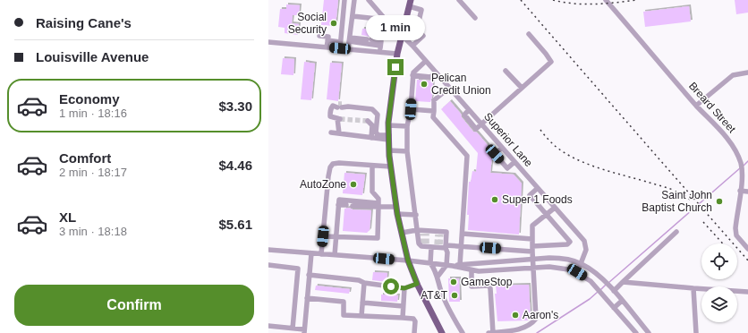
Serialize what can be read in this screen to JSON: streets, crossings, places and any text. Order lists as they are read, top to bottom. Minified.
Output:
{"streets":{"street":["Breard Street","Superior Lane"]},"places":["Social Security","Pelican Credit Union","AutoZone","Super 1 Foods","Saint John Baptist Church","GameStop","AT&T","Aaron's"],"page":{"banner":["Raising Cane's","Louisville Avenue"],"bubble":"1 min","list":[{"name":"Economy","note":"1 min · 18:16","value":"$3.30"},{"name":"Comfort","note":"2 min · 18:17","value":"$4.46"},{"name":"XL","note":"3 min · 18:18","value":"$5.61"}],"buttons":"Confirm"}}
